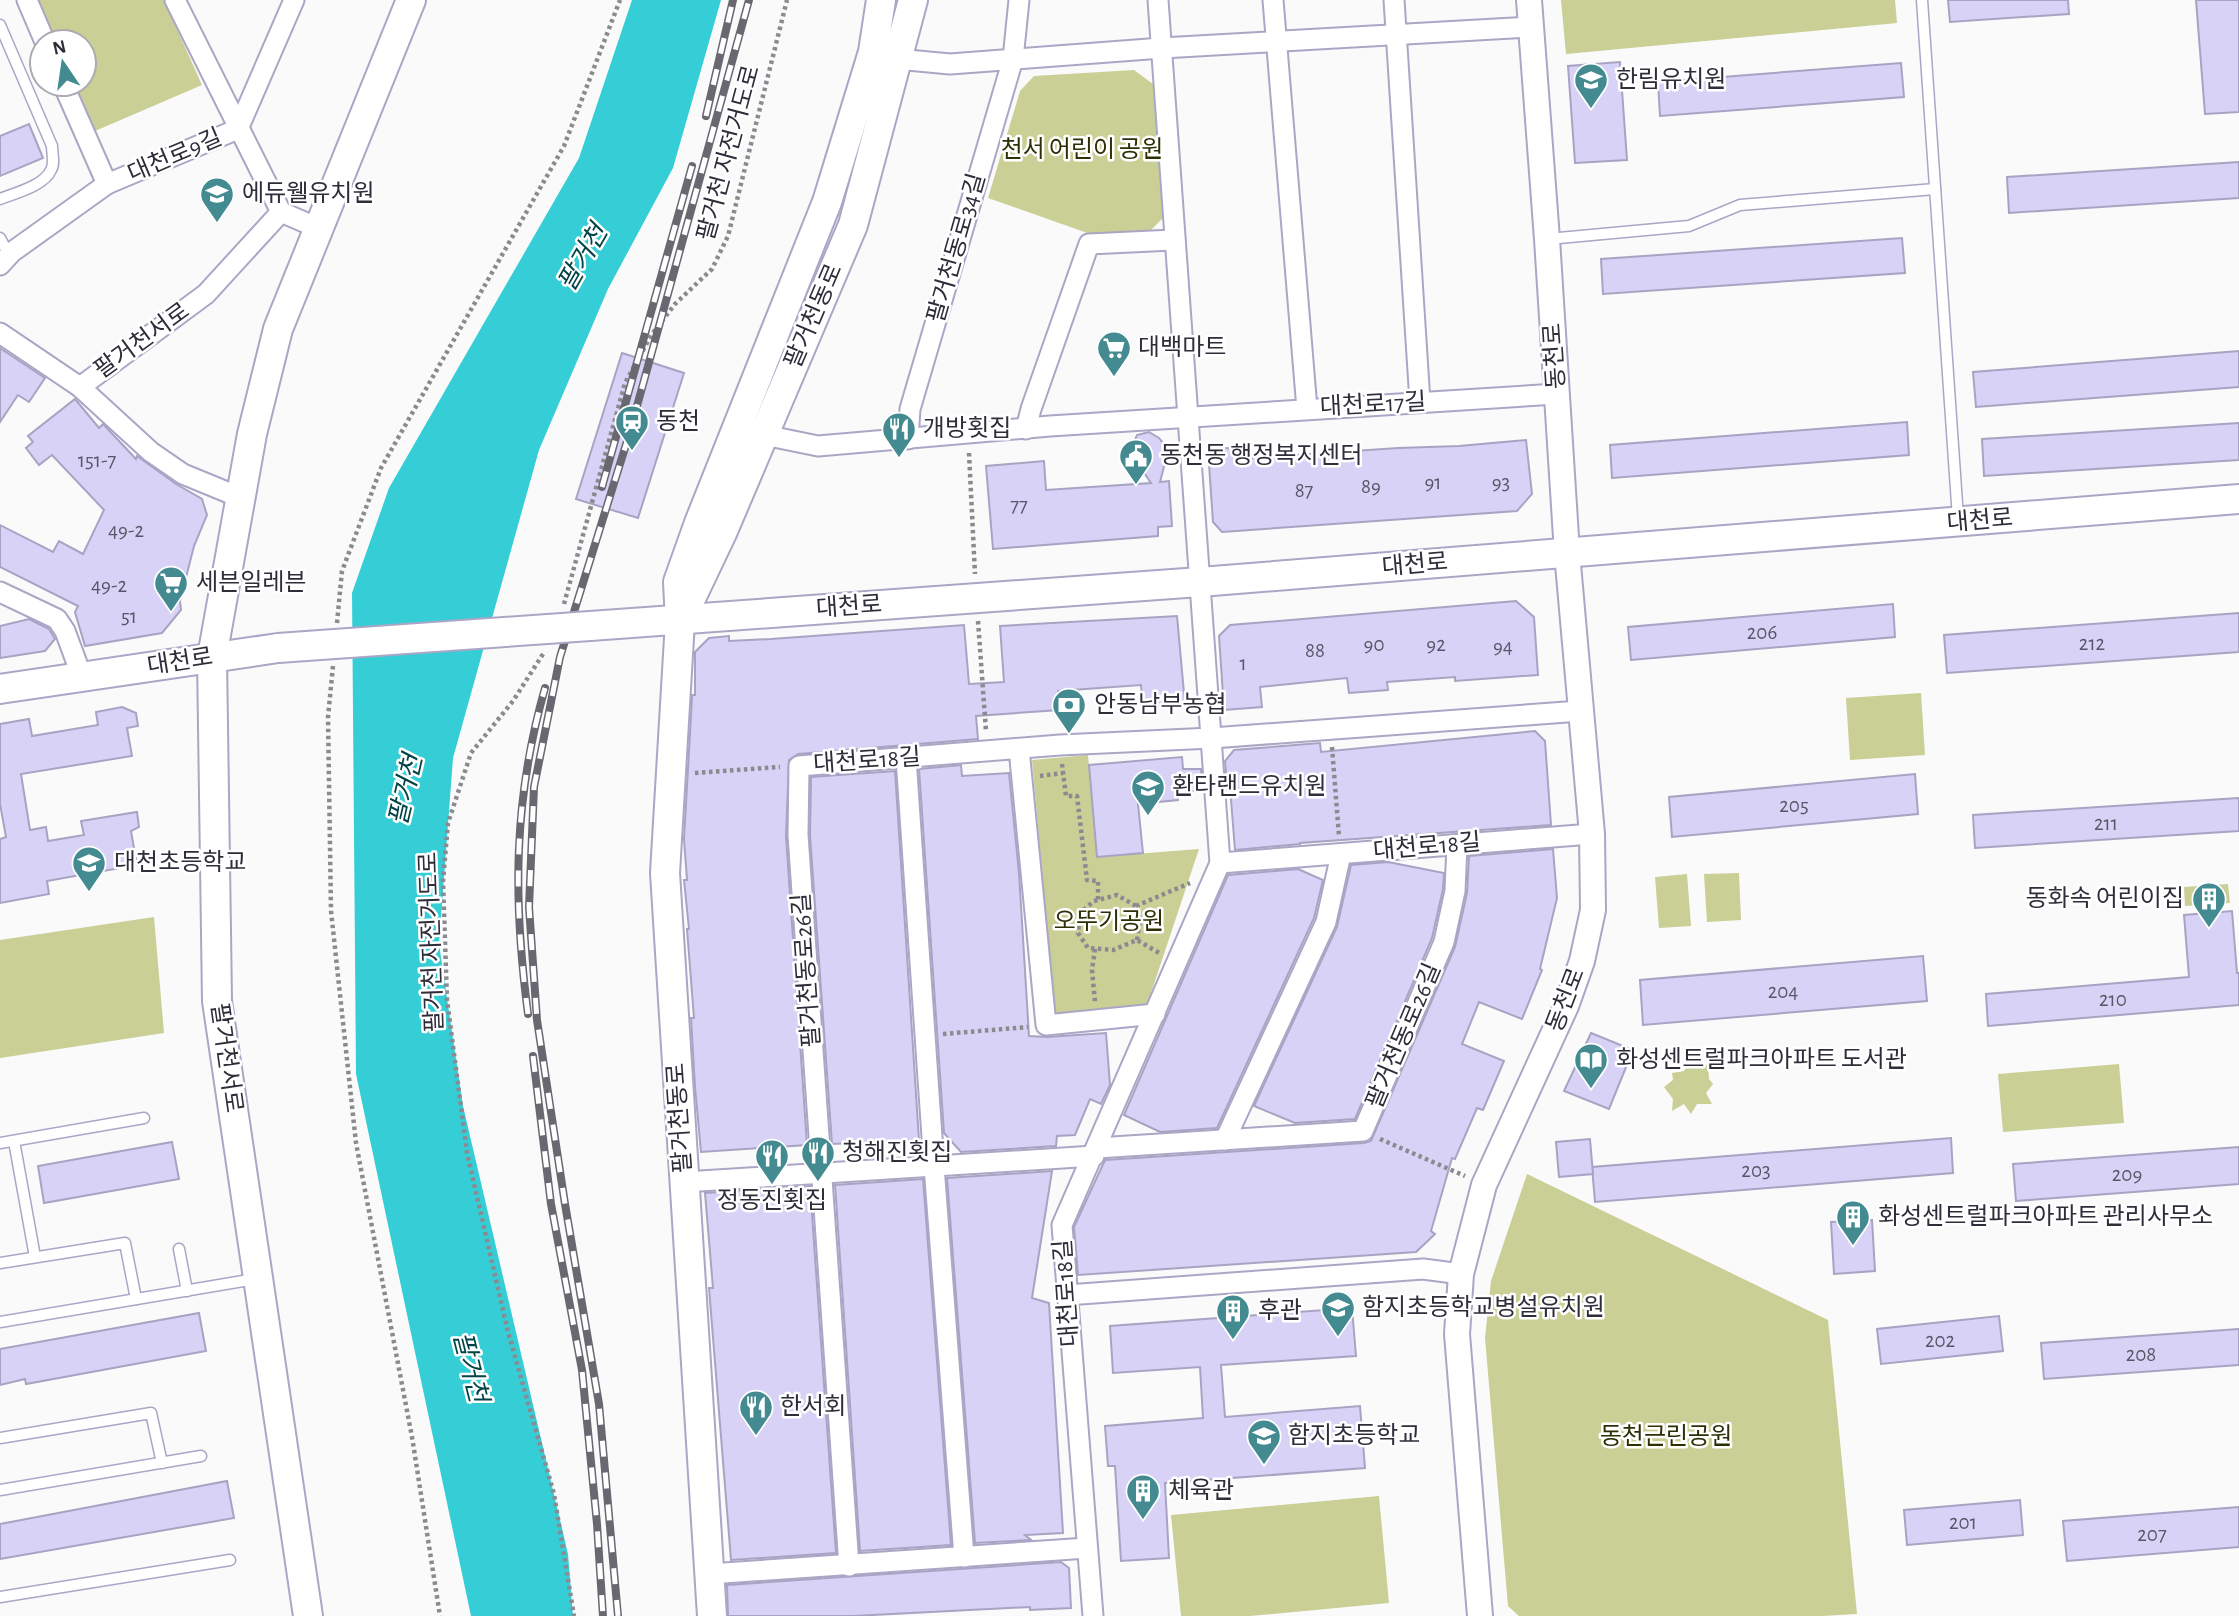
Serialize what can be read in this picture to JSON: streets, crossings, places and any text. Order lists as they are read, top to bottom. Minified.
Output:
{"streets":{"main road":["팔거천동로","팔거천서로","대천로"],"street":["대천로9길","팔거천동로34길","동천로","대천로17길","대천로18길","팔거천동로26길"],"path":["팔거천 자전거도로"]},"crossings":[["팔거천동로34길","대천로17길"],["팔거천동로","대천로17길"],["팔거천동로","대천로"],["팔거천동로","팔거천동로26길"],["팔거천서로","대천로"],["동천로","대천로17길"],["동천로","대천로"],["동천로","대천로18길"],["대천로","대천로18길"],["대천로18길","팔거천동로26길"]],"water":["팔거천"],"parks":["천서 어린이 공원","오뚜기공원","동천근린공원"],"places":{"school or university":["한림유치원","에듀웰유치원","환타랜드유치원","대천초등학교","함지초등학교병설유치원","함지초등학교"],"supermarket":["대백마트","세븐일레븐"],"station":["동천"],"restaurant":["개방횟집","청해진횟집","정동진횟집","한서회"],"public building":["동천동 행정복지센터"],"bank":["안동남부농협"],"building":["동화속 어린이집","화성센트럴파크아파트 관리사무소","후관","체육관"],"library":["화성센트럴파크아파트 도서관"]},"house_numbers":["151-7","91","93","89","87","77","49-2","49-2","51","206","212","90","92","94","88","1","205","211","204","210","203","209","202","208","201","207"],"north":"top"}
